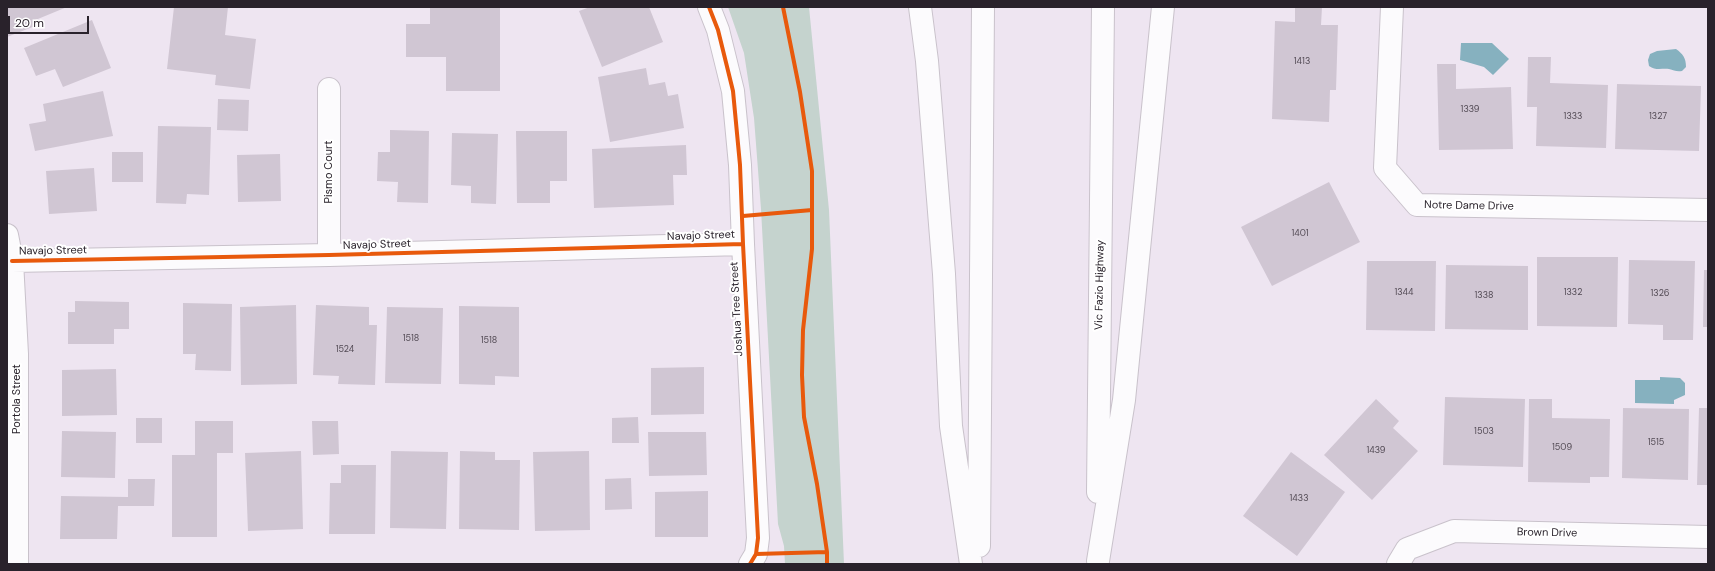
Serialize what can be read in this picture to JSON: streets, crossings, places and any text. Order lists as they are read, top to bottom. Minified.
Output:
{"streets":{"main road":["Pismo Court","Notre Dame Drive","Navajo Street","Vic Fazio Highway","Joshua Tree Street","Portola Street","Brown Drive"]},"crossings":[["Pismo Court","Navajo Street"],["Navajo Street","Joshua Tree Street"],["Navajo Street","Portola Street"]],"house_numbers":["1413","1339","1333","1327","1401","1344","1332","1326","1338","1518","1518","1524","1503","1515","1509","1439","1433"],"scale_bar":"20 m"}
